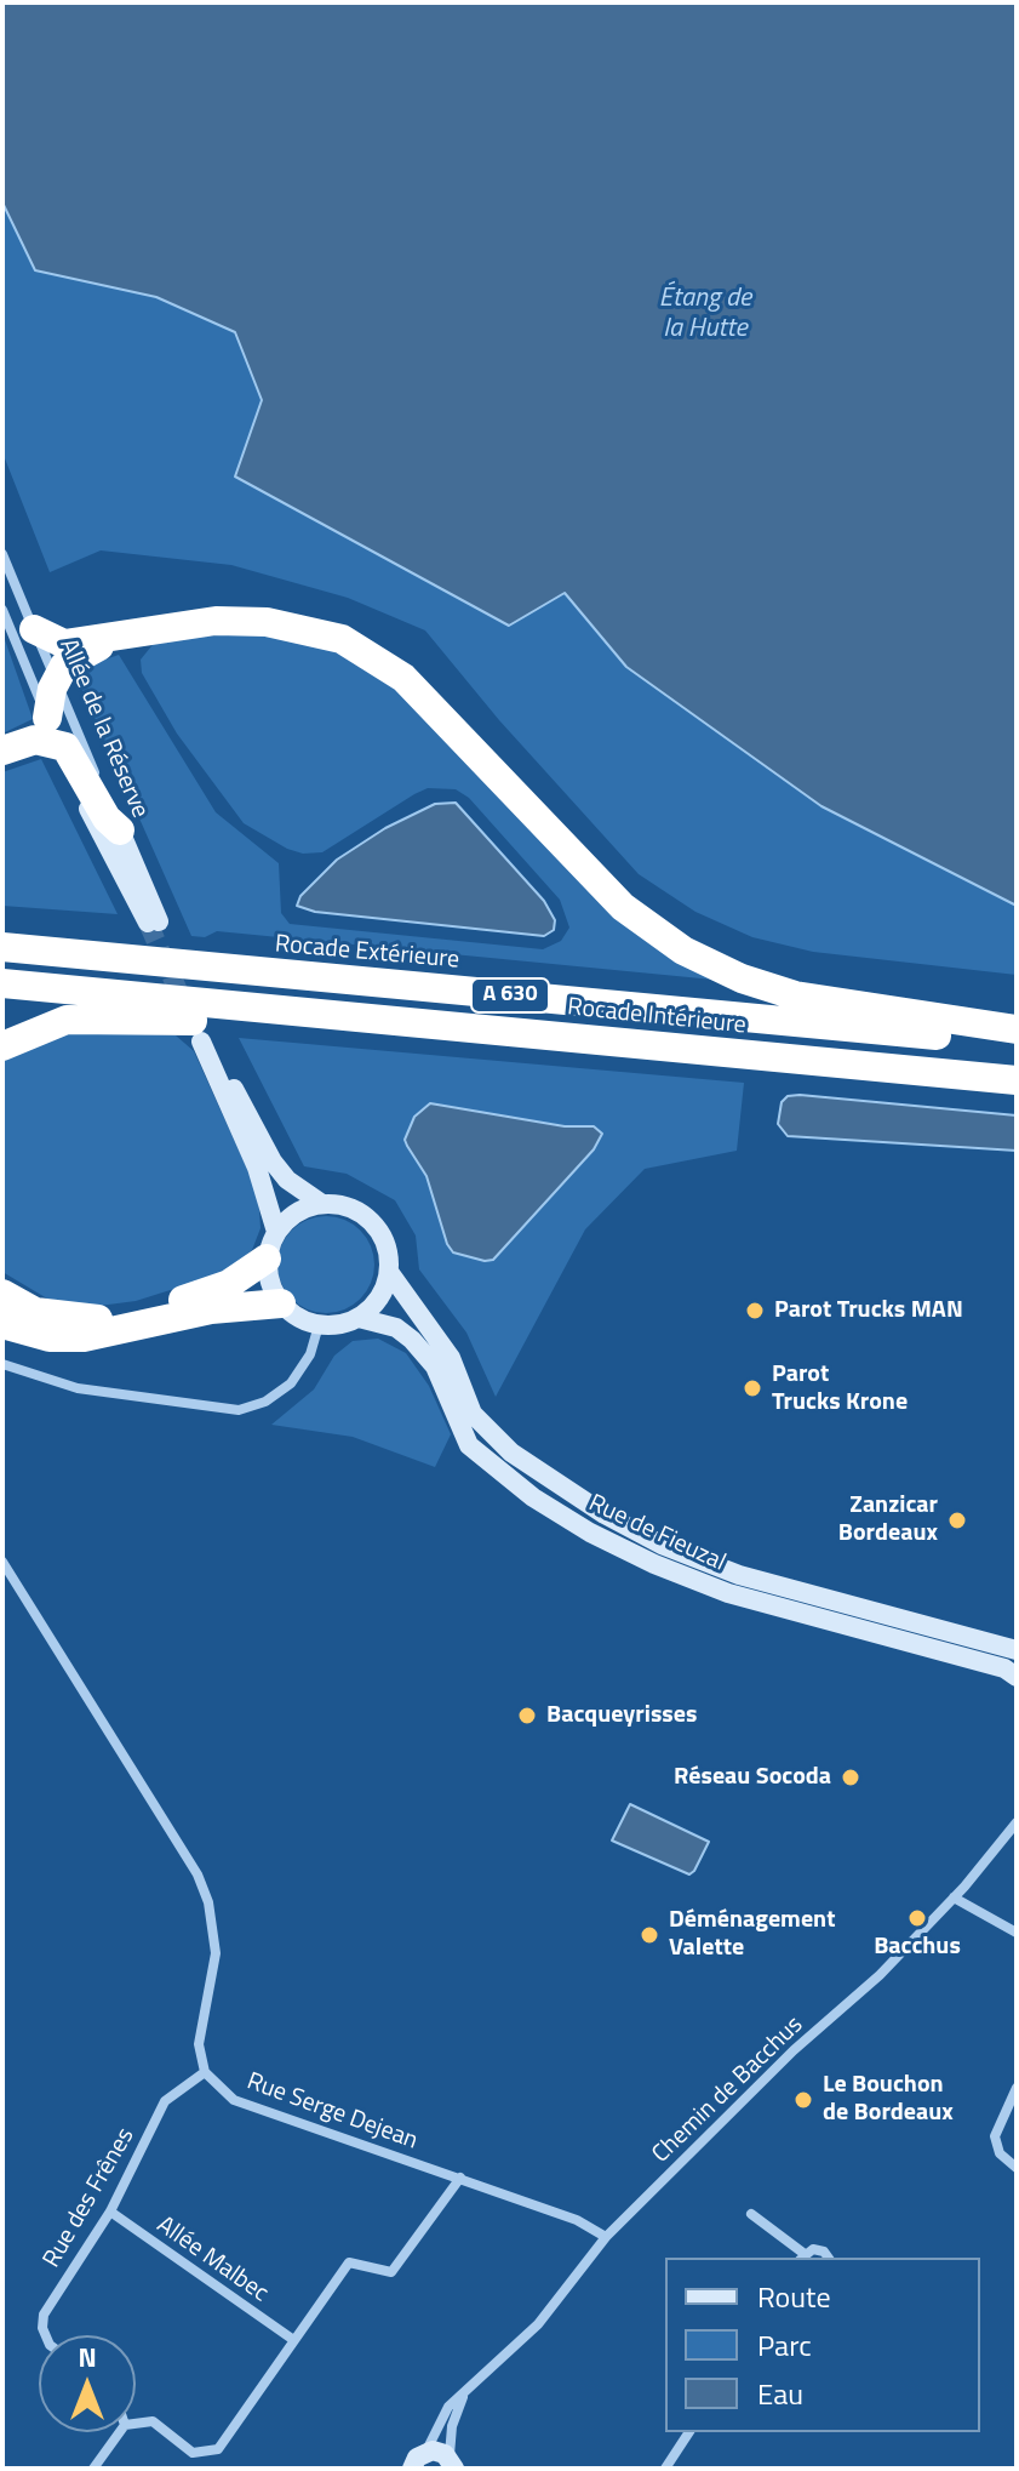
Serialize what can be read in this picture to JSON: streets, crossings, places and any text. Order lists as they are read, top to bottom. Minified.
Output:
{"streets":{"highway":["Rocade Extérieure","A 630","Rocade Intérieure"],"street":["Allée de la Réserve","Rue de Fieuzal","Chemin de Bacchus","Rue Serge Dejean","Rue des Frênes","Allée Malbec"]},"crossings":[["Chemin de Bacchus","Rue Serge Dejean"],["Rue Serge Dejean","Rue des Frênes"],["Rue des Frênes","Allée Malbec"]],"water":["Étang de la Hutte"],"places":["Parot Trucks MAN","Parot Trucks Krone","Zanzicar Bordeaux","Bacqueyrisses","Réseau Socoda","Bacchus","Déménagement Valette","Le Bouchon de Bordeaux"],"legend":["Route","Parc","Eau"],"north":"top"}
